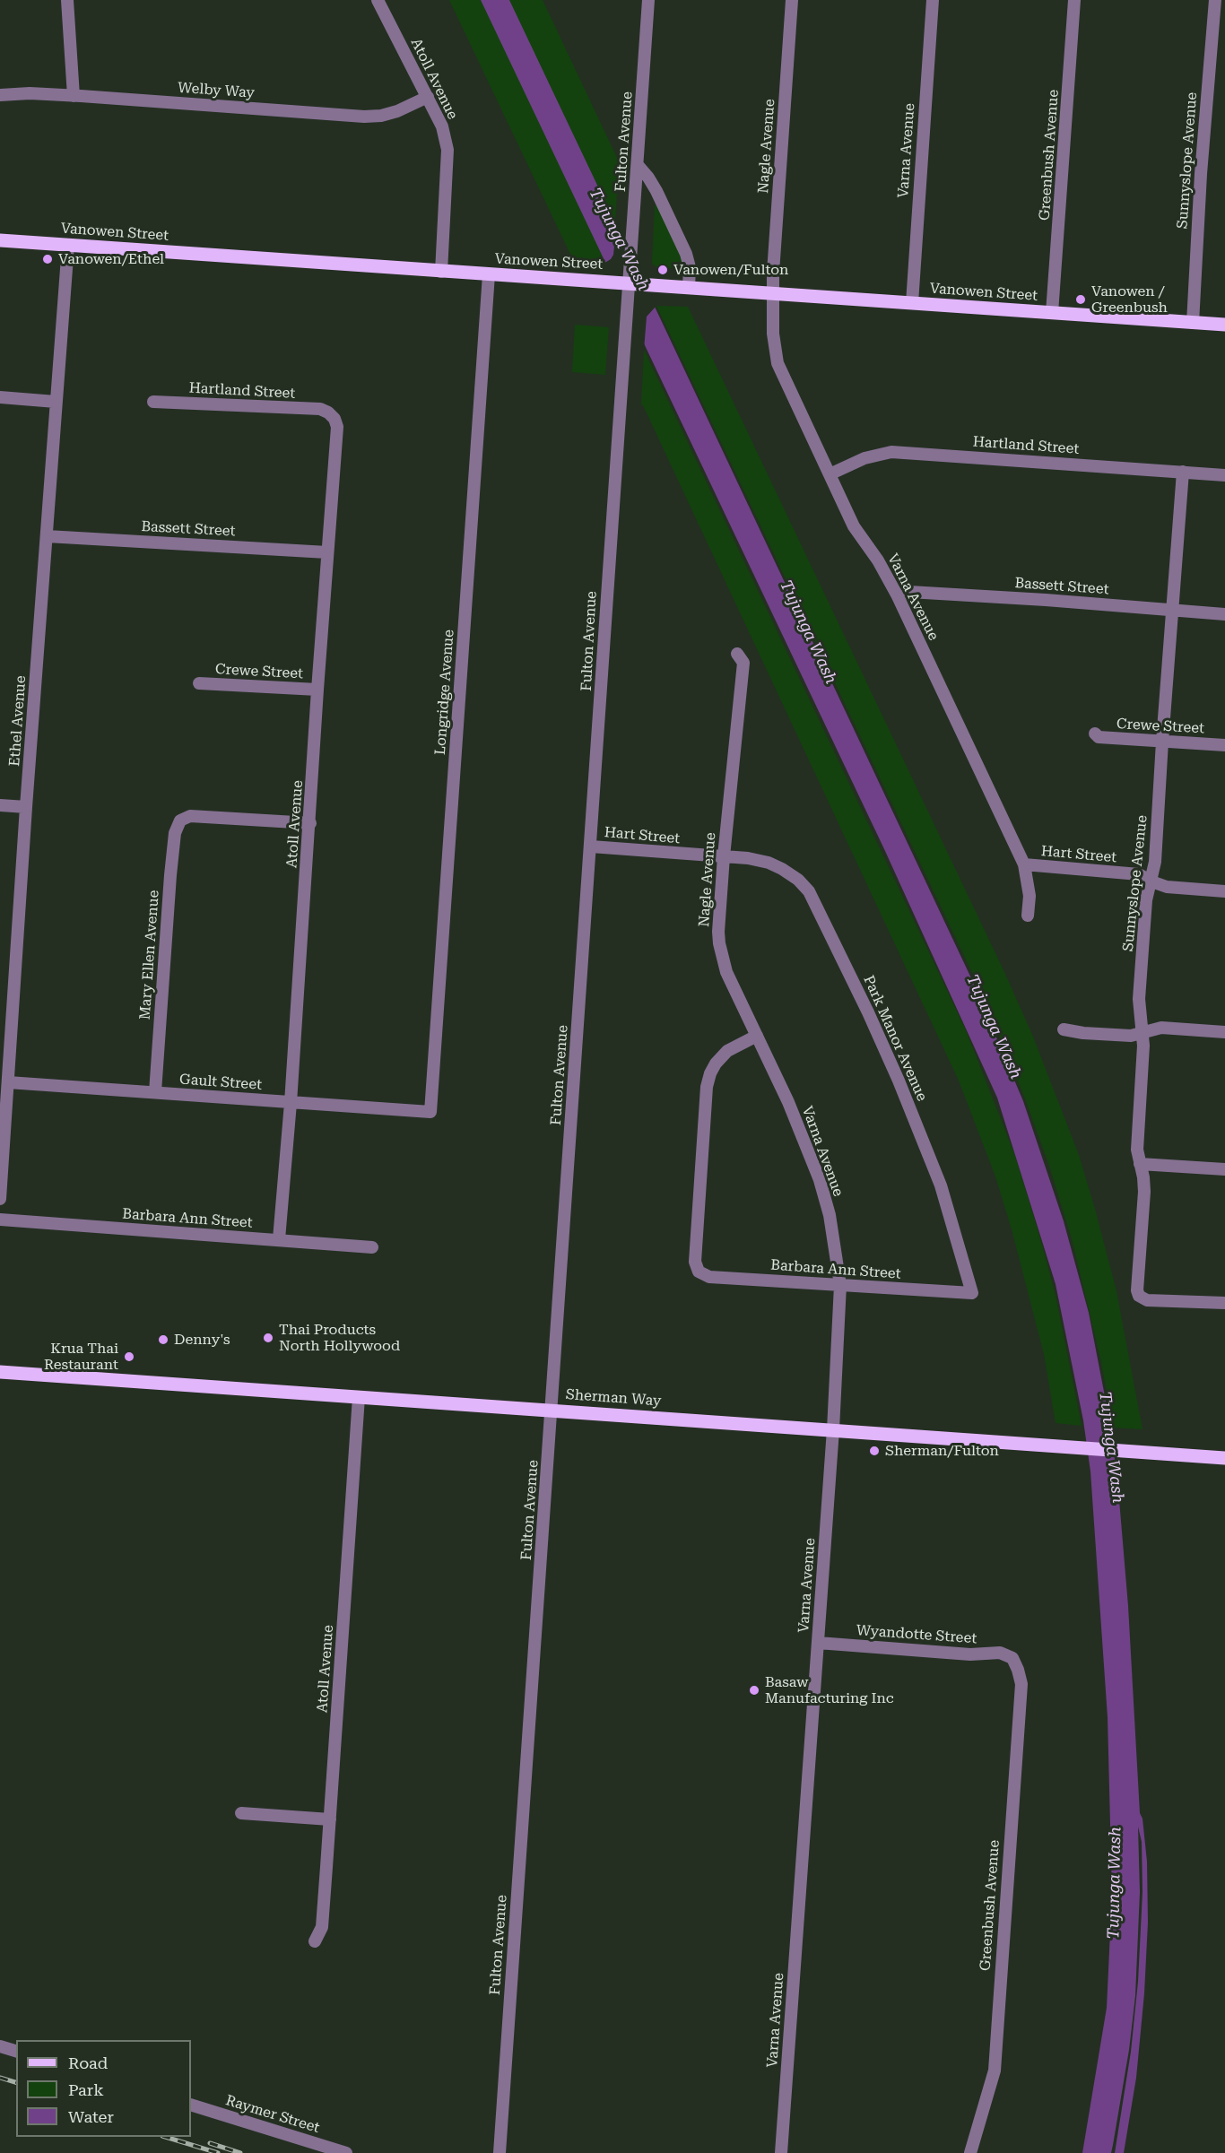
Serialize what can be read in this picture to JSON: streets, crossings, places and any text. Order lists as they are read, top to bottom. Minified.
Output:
{"streets":{"main road":["Vanowen Street","Sherman Way"],"street":["Atoll Avenue","Welby Way","Fulton Avenue","Nagle Avenue","Varna Avenue","Greenbush Avenue","Sunnyslope Avenue","Hartland Street","Bassett Street","Crewe Street","Longridge Avenue","Ethel Avenue","Hart Street","Mary Ellen Avenue","Park Manor Avenue","Gault Street","Barbara Ann Street","Wyandotte Street","Raymer Street"]},"crossings":[["Atoll Avenue","Welby Way"],["Atoll Avenue","Vanowen Street"],["Atoll Avenue","Hartland Street"],["Atoll Avenue","Bassett Street"],["Atoll Avenue","Crewe Street"],["Atoll Avenue","Mary Ellen Avenue"],["Atoll Avenue","Gault Street"],["Atoll Avenue","Barbara Ann Street"],["Atoll Avenue","Sherman Way"],["Fulton Avenue","Vanowen Street"],["Fulton Avenue","Hart Street"],["Fulton Avenue","Sherman Way"],["Nagle Avenue","Varna Avenue"],["Nagle Avenue","Vanowen Street"],["Nagle Avenue","Hart Street"],["Nagle Avenue","Park Manor Avenue"],["Nagle Avenue","Barbara Ann Street"],["Varna Avenue","Vanowen Street"],["Varna Avenue","Hartland Street"],["Varna Avenue","Bassett Street"],["Varna Avenue","Hart Street"],["Varna Avenue","Barbara Ann Street"],["Varna Avenue","Sherman Way"],["Varna Avenue","Wyandotte Street"],["Greenbush Avenue","Vanowen Street"],["Greenbush Avenue","Wyandotte Street"],["Sunnyslope Avenue","Vanowen Street"],["Sunnyslope Avenue","Hartland Street"],["Sunnyslope Avenue","Bassett Street"],["Sunnyslope Avenue","Crewe Street"],["Sunnyslope Avenue","Hart Street"],["Vanowen Street","Longridge Avenue"],["Vanowen Street","Ethel Avenue"],["Bassett Street","Ethel Avenue"],["Longridge Avenue","Gault Street"],["Ethel Avenue","Gault Street"],["Hart Street","Park Manor Avenue"],["Mary Ellen Avenue","Gault Street"],["Park Manor Avenue","Barbara Ann Street"]],"water":["Tujunga Wash"],"places":["Vanowen/Ethel","Vanowen/Fulton","Vanowen / Greenbush","Thai Products North Hollywood","Denny's","Krua Thai Restaurant","Sherman/Fulton","Basaw Manufacturing Inc"],"legend":["Road","Park","Water"]}
